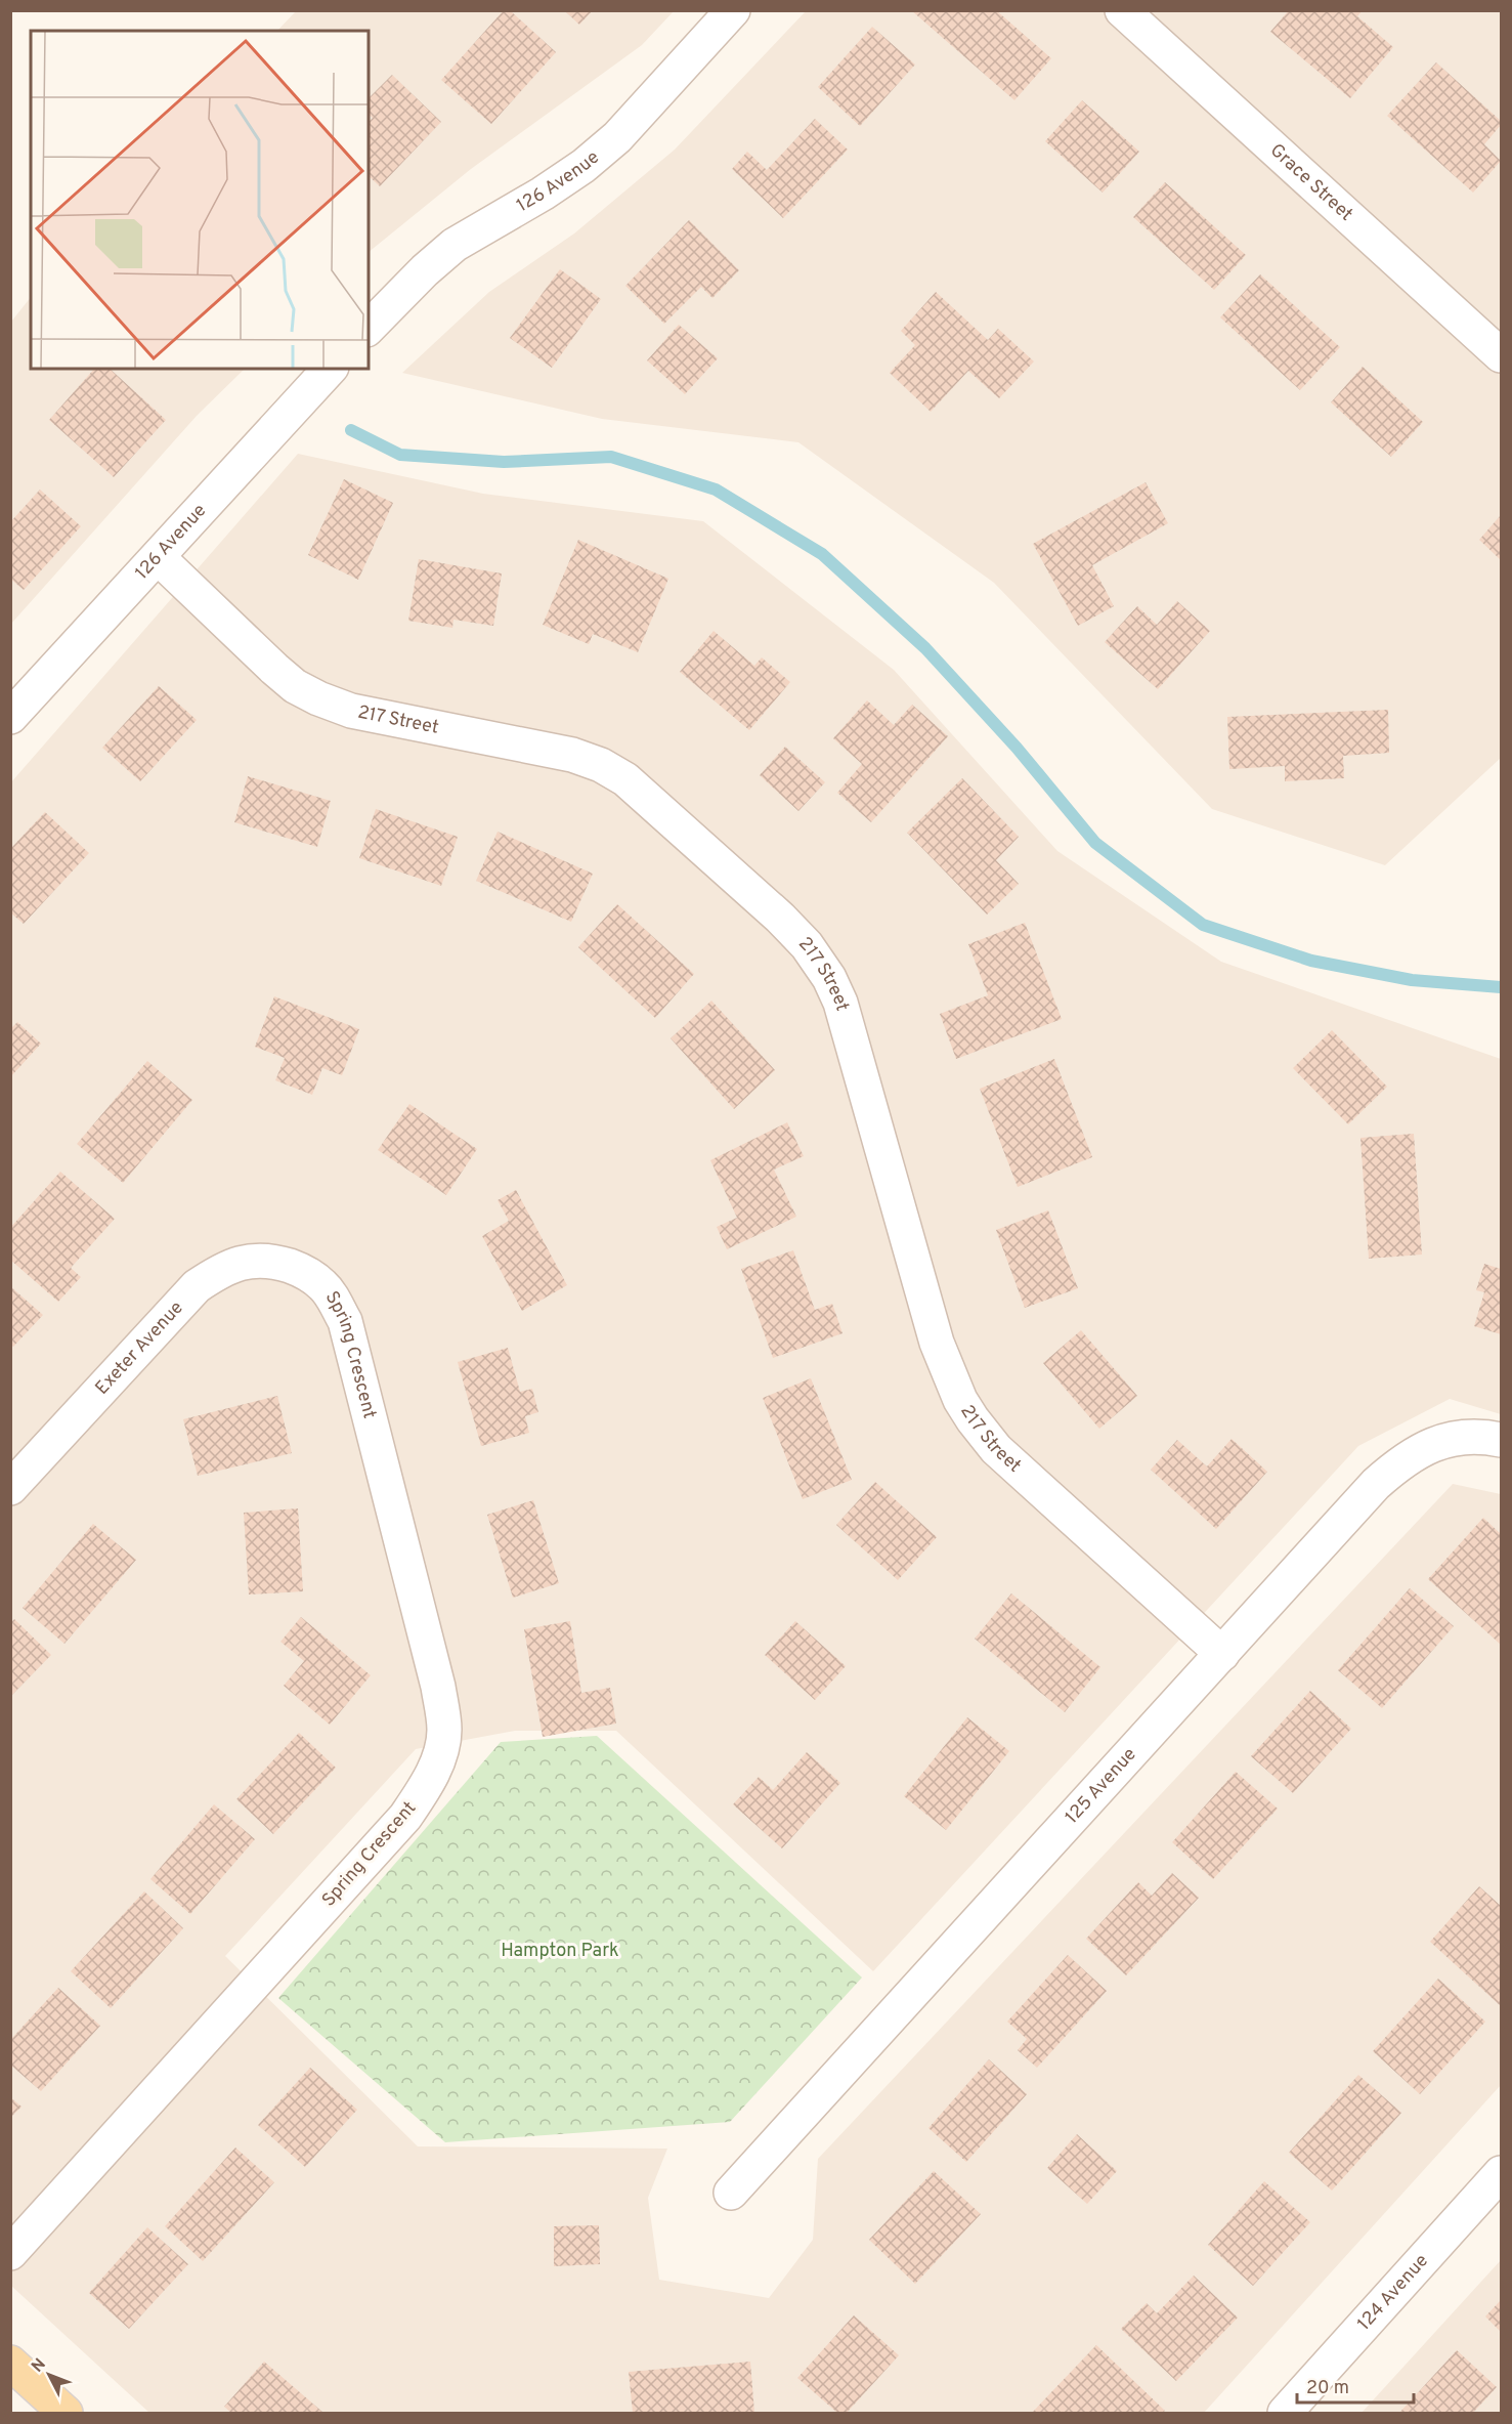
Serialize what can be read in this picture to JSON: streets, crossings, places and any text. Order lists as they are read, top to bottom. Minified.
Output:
{"streets":{"street":["126 Avenue","Grace Street","217 Street","Exeter Avenue","Spring Crescent","125 Avenue","124 Avenue"]},"crossings":[["126 Avenue","217 Street"],["217 Street","125 Avenue"],["Exeter Avenue","Spring Crescent"]],"parks":["Hampton Park"],"scale_bar":"20 m","north":"top left"}
